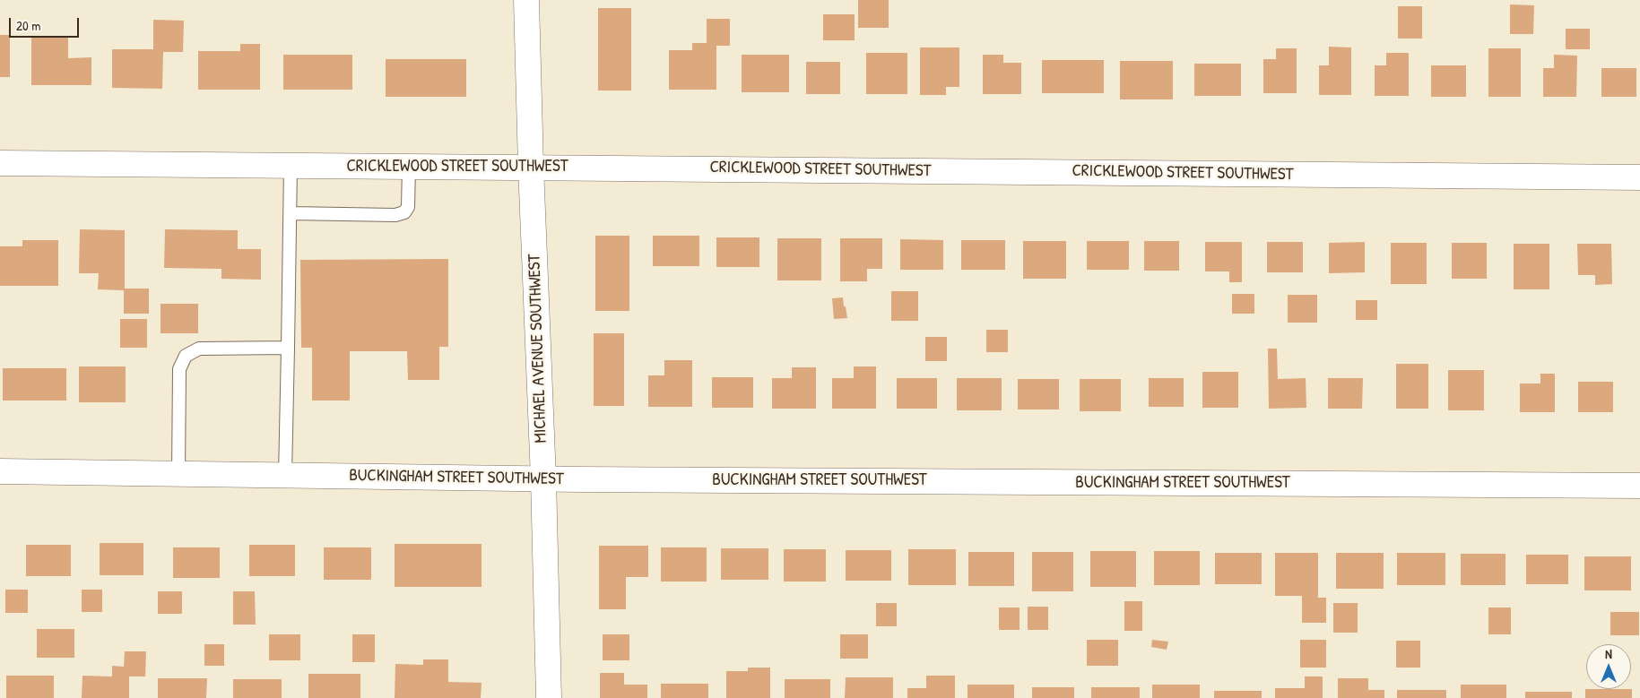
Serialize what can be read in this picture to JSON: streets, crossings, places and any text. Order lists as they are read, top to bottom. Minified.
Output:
{"streets":{"street":["CRICKLEWOOD STREET SOUTHWEST","MICHAEL AVENUE SOUTHWEST","BUCKINGHAM STREET SOUTHWEST"]},"crossings":[["CRICKLEWOOD STREET SOUTHWEST","MICHAEL AVENUE SOUTHWEST"],["MICHAEL AVENUE SOUTHWEST","BUCKINGHAM STREET SOUTHWEST"]],"scale_bar":"20 m","north":"top"}
